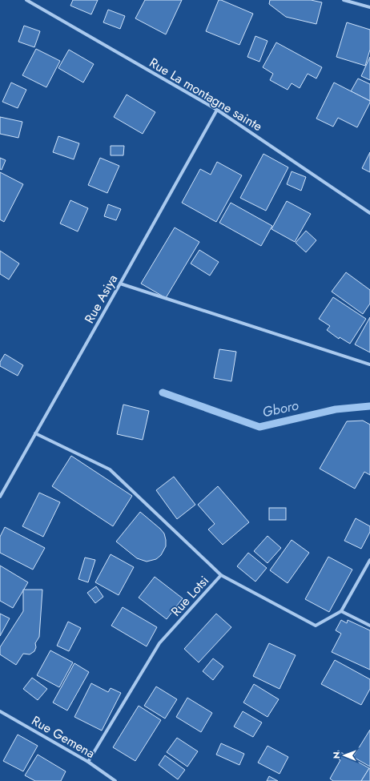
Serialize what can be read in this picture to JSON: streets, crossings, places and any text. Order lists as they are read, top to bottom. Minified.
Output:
{"streets":{"street":["Rue La montagne sainte","Rue Asiya","Rue Lotsi","Rue Gemena"]},"crossings":[["Rue La montagne sainte","Rue Asiya"],["Rue Lotsi","Rue Gemena"]],"water":["Gboro"],"north":"left"}
